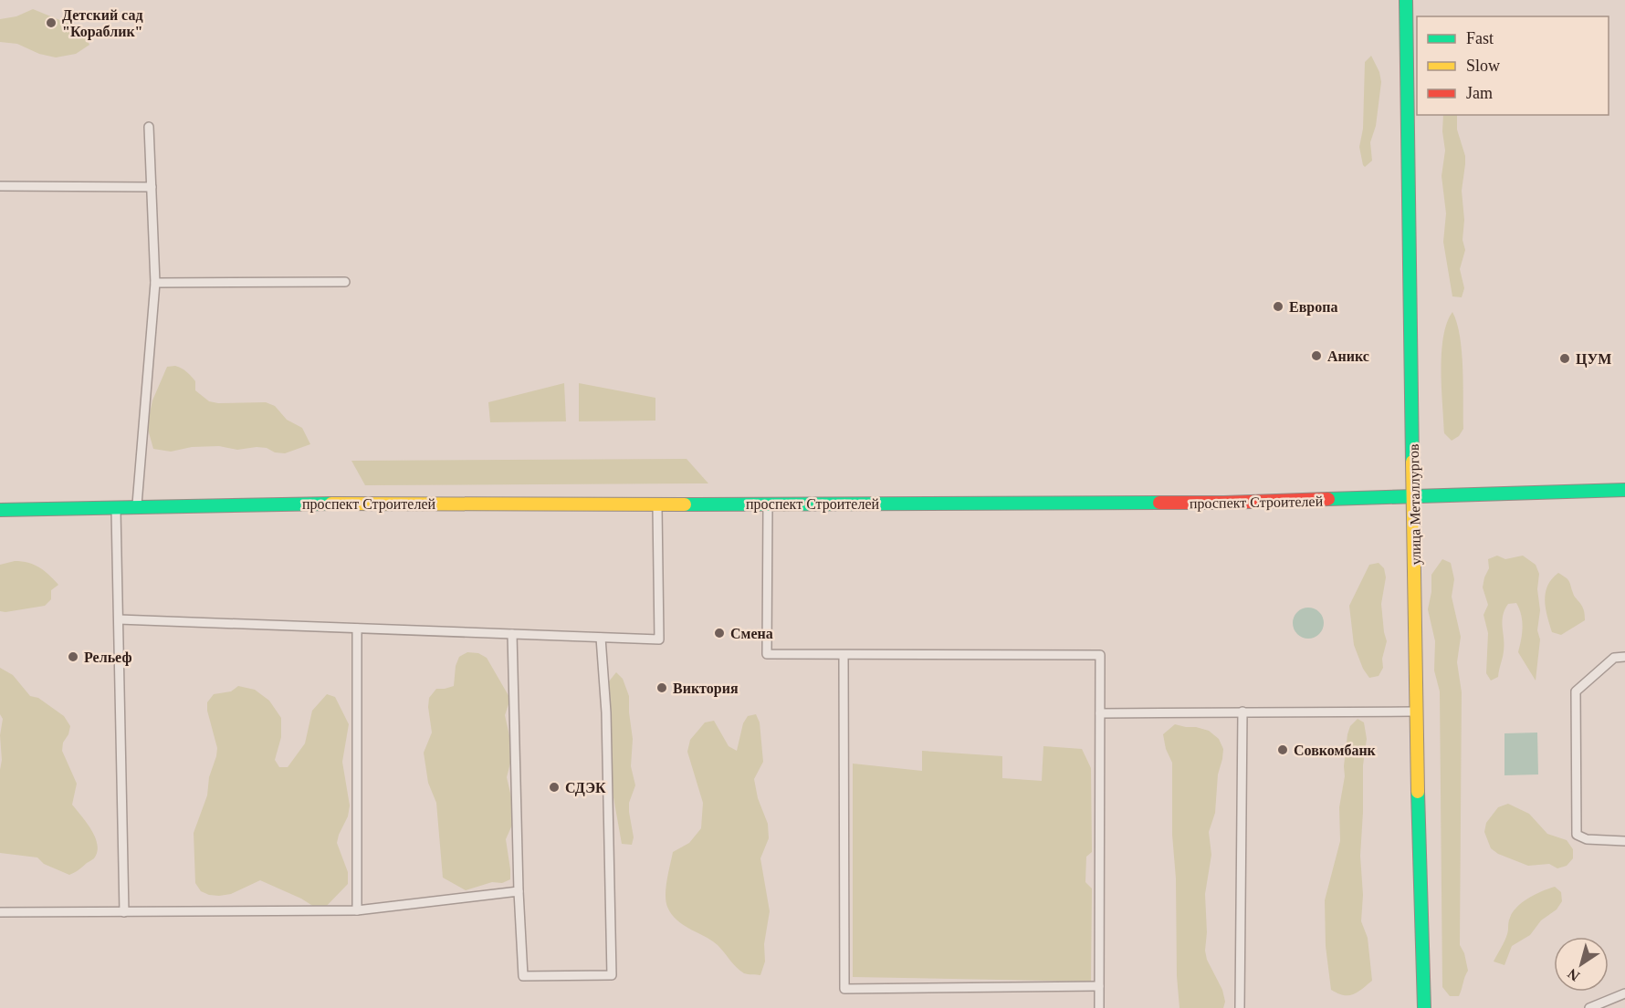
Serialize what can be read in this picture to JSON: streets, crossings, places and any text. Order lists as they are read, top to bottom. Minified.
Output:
{"streets":{"street":["проспект Строителей","улица Металлургов"]},"crossings":[["проспект Строителей","улица Металлургов"]],"places":["Детский сад \"Кораблик\"","Европа","Аникс","ЦУМ","Смена","Рельеф","Виктория","Совкомбанк","СДЭК"],"legend":["Fast","Slow","Jam"],"north":"bottom left"}
